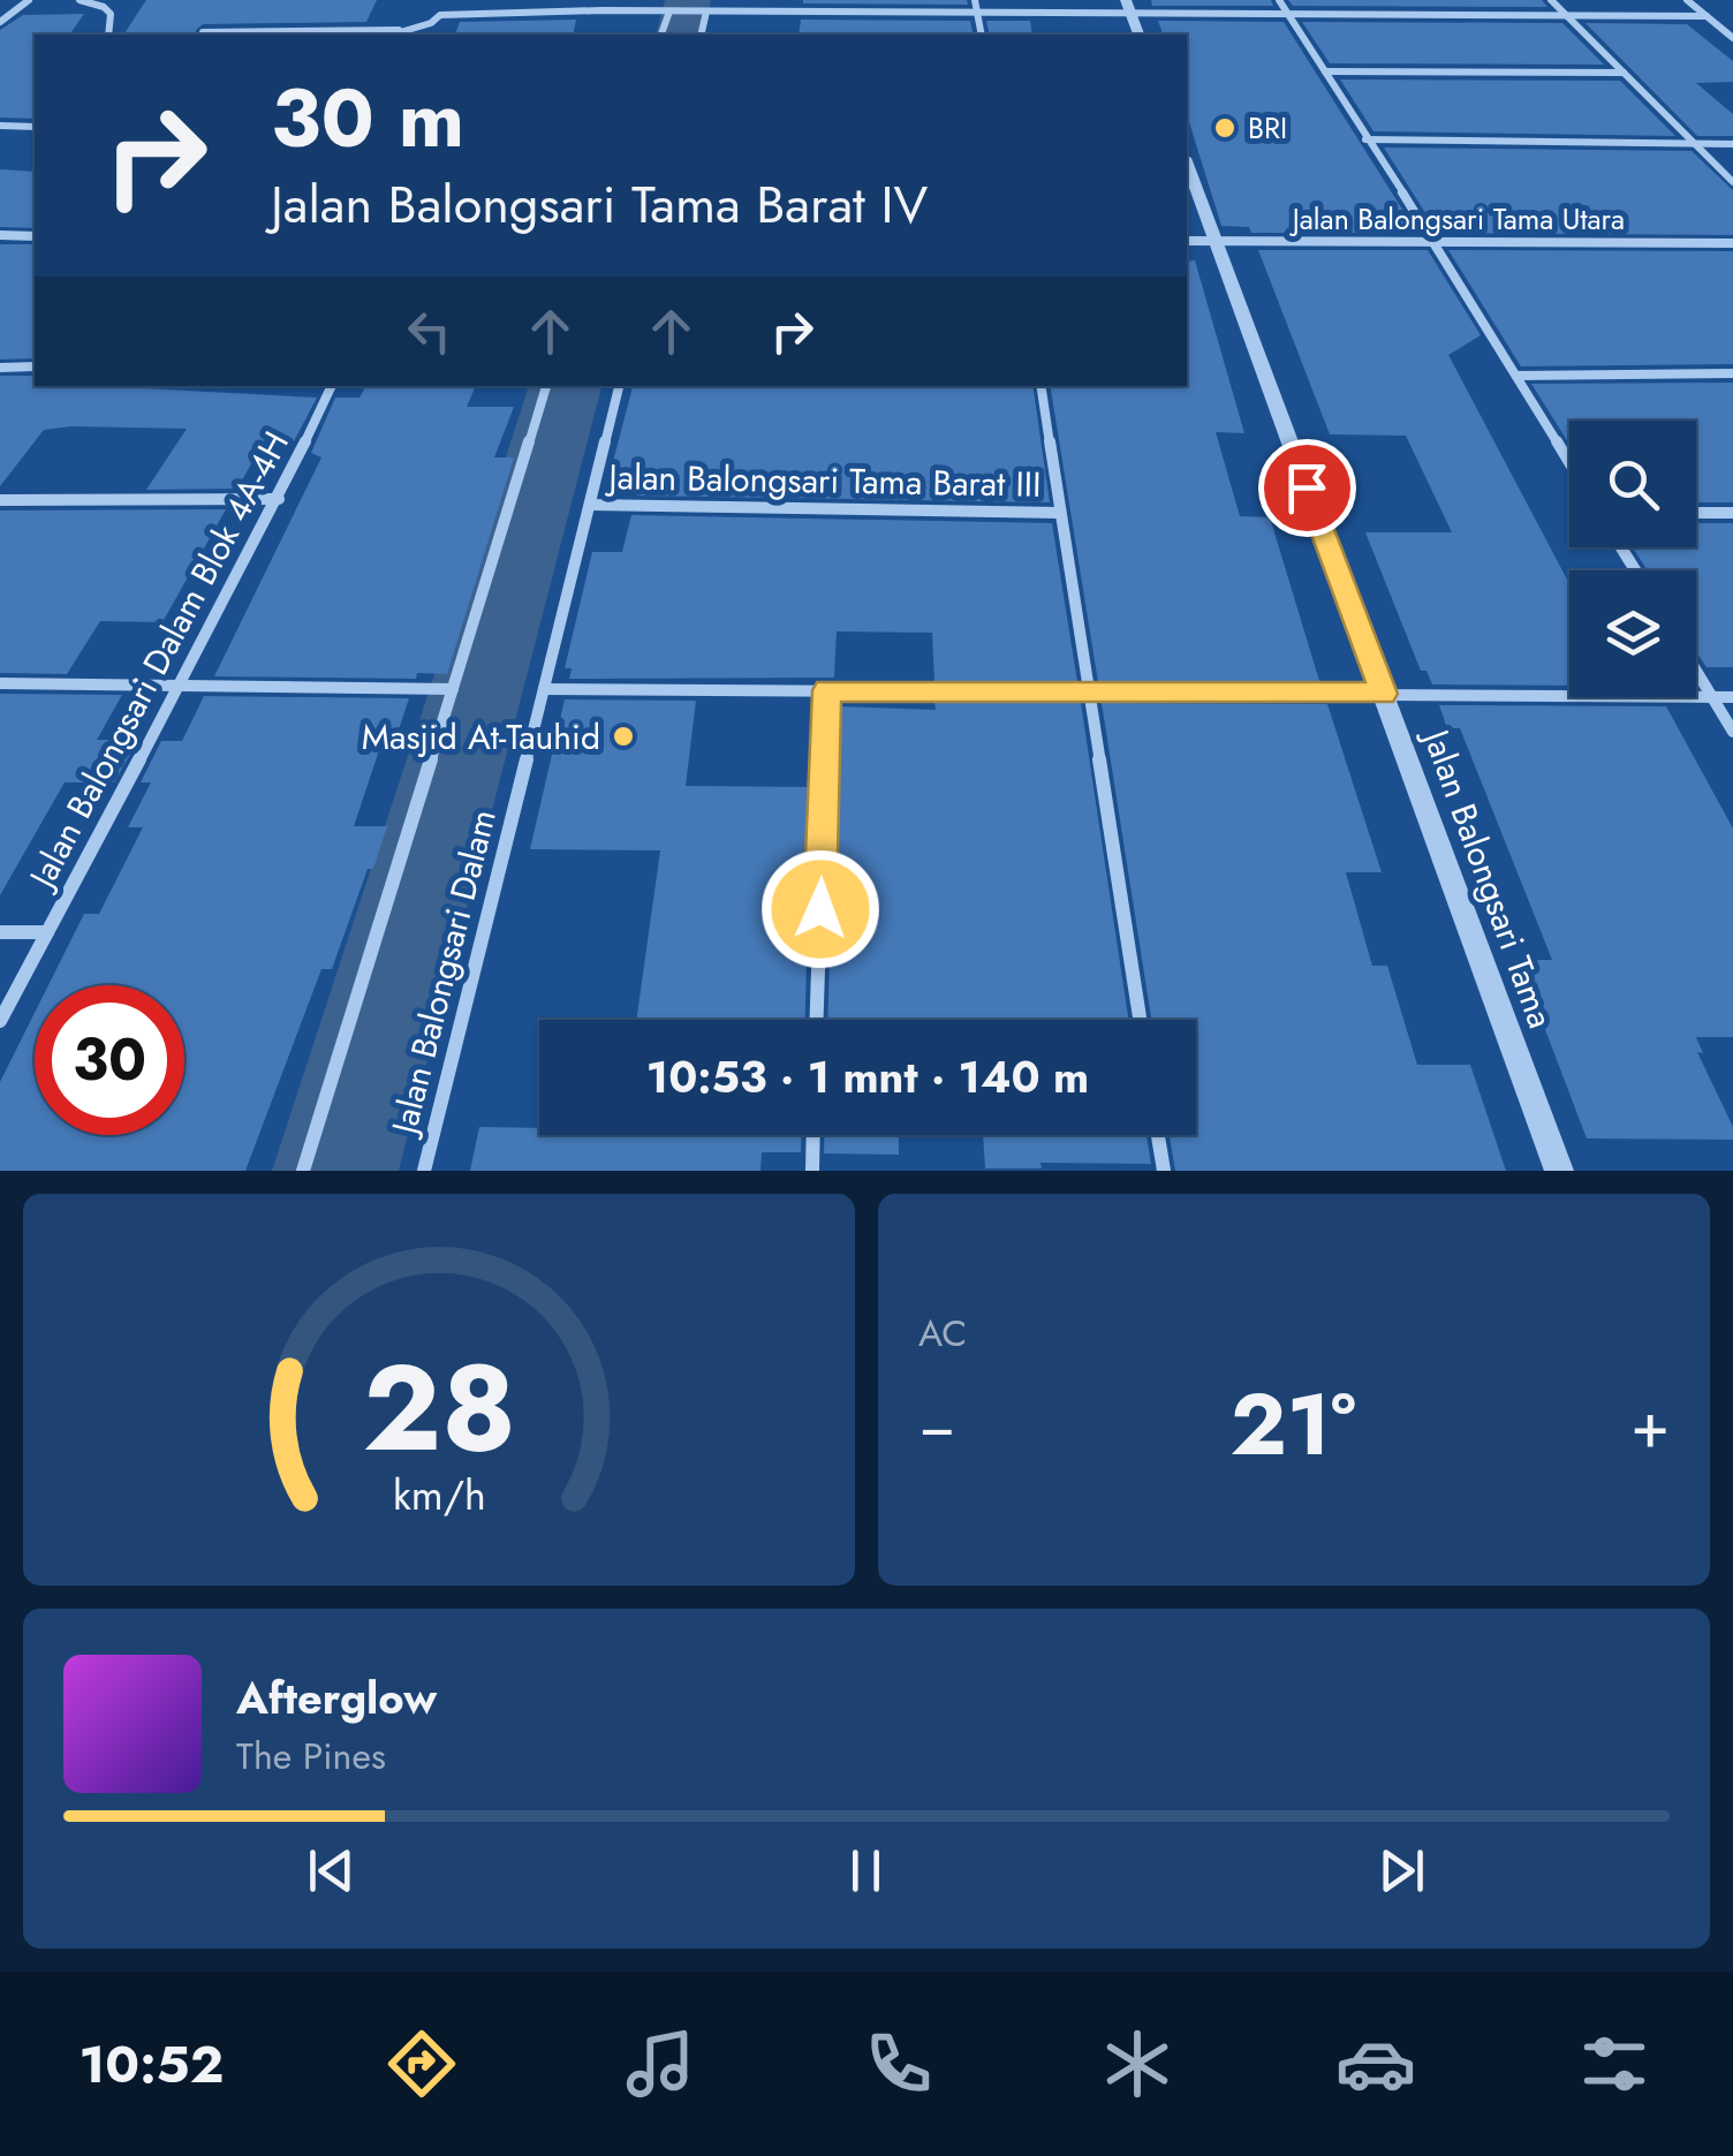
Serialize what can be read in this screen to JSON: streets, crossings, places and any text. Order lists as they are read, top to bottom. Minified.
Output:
{"streets":{"street":["Jalan Balongsari Tama Utara","Jalan Balongsari Tama Barat III","Jalan Balongsari Dalam Blok 4A-4H","Jalan Balongsari Tama","Jalan Balongsari Dalam"]},"crossings":[["Jalan Balongsari Tama Utara","Jalan Balongsari Tama"],["Jalan Balongsari Tama Barat III","Jalan Balongsari Dalam"]],"places":["BRI","Masjid At-Tauhid"],"page":{"turn":["30 m","Jalan Balongsari Tama Barat IV"],"limit":"30","trip":"10:53 · 1 mnt · 140 m","tile":"AC","heat":["−","21°","+"],"song":["Afterglow","The Pines"],"tabs":"10:52","gauge":["28","km/h"]}}
